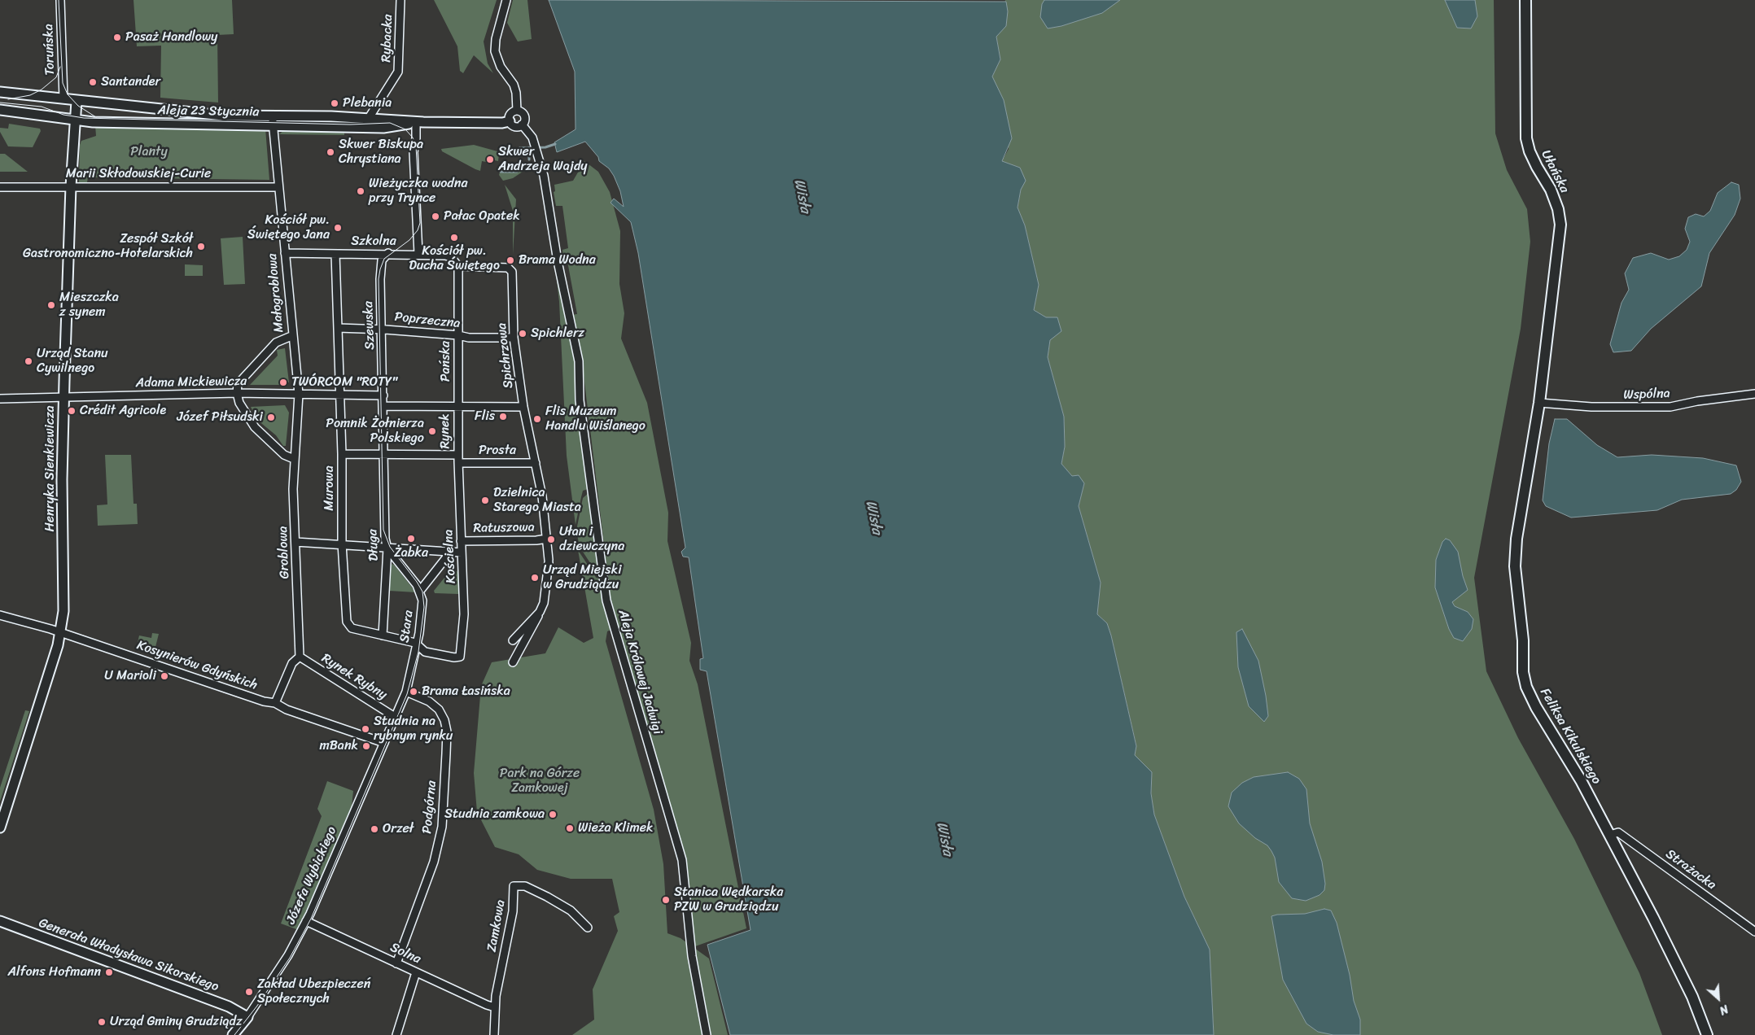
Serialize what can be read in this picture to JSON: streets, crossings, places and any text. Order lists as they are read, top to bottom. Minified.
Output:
{"streets":{"main road":["Ułańska","Feliksa Kikulskiego"],"street":["Rybacka","Toruńska","Aleja 23 Stycznia","Marii Skłodowskiej-Curie","Szkolna","Małogroblowa","Poprzeczna","Szewska","Spichrzowa","Pańska","Adama Mickiewicza","Wspólna","Rynek","Prosta","Henryka Sienkiewicza","Murowa","Ratuszowa","Długa","Groblowa","Kościelna","Stara","Kosynierów Gdyńskich","Aleja Królowej Jadwigi","Rynek Rybny","Podgórna","Strażacka","Józefa Wybickiego","Zamkowa","Solna","Generała Władysława Sikorskiego"]},"crossings":[["Rybacka","Aleja 23 Stycznia"],["Toruńska","Aleja 23 Stycznia"],["Aleja 23 Stycznia","Małogroblowa"],["Aleja 23 Stycznia","Henryka Sienkiewicza"],["Aleja 23 Stycznia","Aleja Królowej Jadwigi"],["Ułańska","Wspólna"],["Ułańska","Feliksa Kikulskiego"],["Marii Skłodowskiej-Curie","Małogroblowa"],["Marii Skłodowskiej-Curie","Henryka Sienkiewicza"],["Szkolna","Małogroblowa"],["Szkolna","Szewska"],["Szkolna","Spichrzowa"],["Szkolna","Pańska"],["Szkolna","Murowa"],["Małogroblowa","Adama Mickiewicza"],["Małogroblowa","Groblowa"],["Poprzeczna","Szewska"],["Poprzeczna","Spichrzowa"],["Poprzeczna","Pańska"],["Poprzeczna","Murowa"],["Szewska","Adama Mickiewicza"],["Szewska","Rynek"],["Spichrzowa","Pańska"],["Spichrzowa","Prosta"],["Spichrzowa","Ratuszowa"],["Pańska","Rynek"],["Adama Mickiewicza","Rynek"],["Adama Mickiewicza","Henryka Sienkiewicza"],["Adama Mickiewicza","Murowa"],["Adama Mickiewicza","Groblowa"],["Wspólna","Feliksa Kikulskiego"],["Rynek","Murowa"],["Rynek","Długa"],["Rynek","Kościelna"],["Prosta","Kościelna"],["Henryka Sienkiewicza","Kosynierów Gdyńskich"],["Murowa","Długa"],["Murowa","Kościelna"],["Murowa","Stara"],["Ratuszowa","Kościelna"],["Groblowa","Rynek Rybny"],["Stara","Rynek Rybny"],["Stara","Podgórna"],["Stara","Józefa Wybickiego"],["Kosynierów Gdyńskich","Józefa Wybickiego"],["Rynek Rybny","Józefa Wybickiego"],["Feliksa Kikulskiego","Strażacka"],["Podgórna","Solna"],["Józefa Wybickiego","Solna"],["Józefa Wybickiego","Generała Władysława Sikorskiego"],["Zamkowa","Solna"]],"water":["Wisła"],"parks":["Planty","Park na Górze Zamkowej"],"places":["Pasaż Handlowy","Santander","Plebania","Skwer Biskupa Chrystiana","Skwer Andrzeja Wajdy","Wieżyczka wodna przy Trynce","Pałac Opatek","Kościół pw. Świętego Jana","Kościół pw. Ducha Świętego","Zespół Szkół Gastronomiczno-Hotelarskich","Brama Wodna","Mieszczka z synem","Spichlerz","Urząd Stanu Cywilnego","TWÓRCOM \"ROTY\"","Crédit Agricole","Flis","Józef Piłsudski","Flis Muzeum Handlu Wiślanego","Pomnik Żołnierza Polskiego","Dzielnica Starego Miasta","Żabka","Ułan i dziewczyna","Urząd Miejski w Grudziądzu","U Marioli","Brama Łasińska","Studnia na rybnym rynku","mBank","Studnia zamkowa","Wieża Klimek","Orzeł","Stanica Wędkarska PZW w Grudziądzu","Alfons Hofmann","Zakład Ubezpieczeń Społecznych","Urząd Gminy Grudziądz"],"north":"bottom right"}
